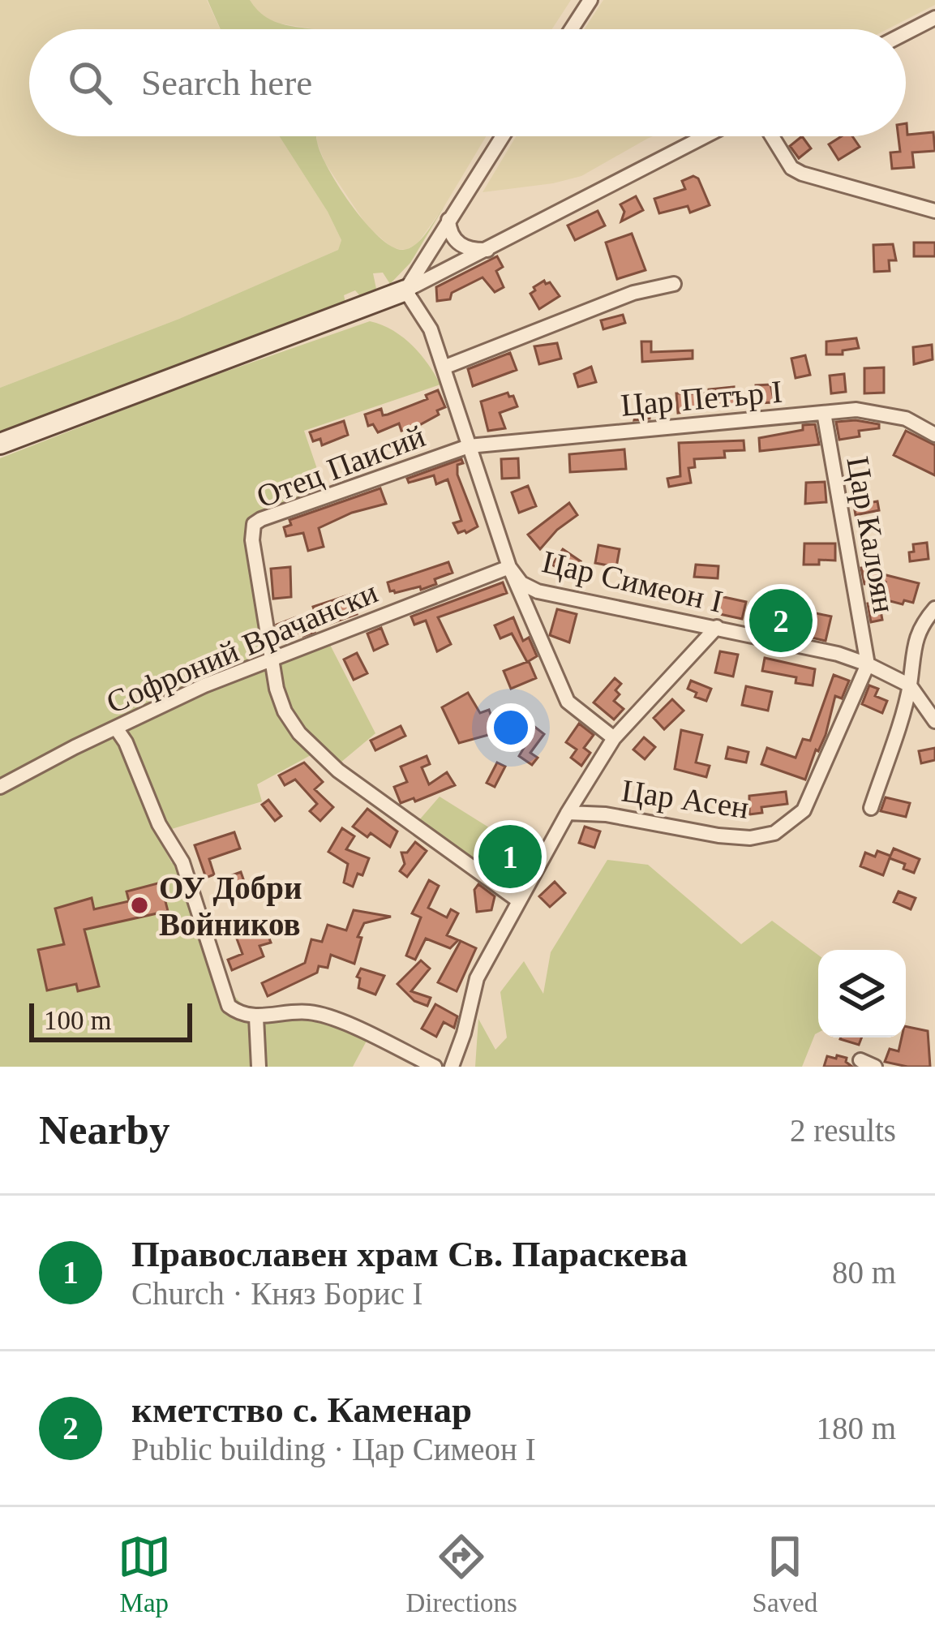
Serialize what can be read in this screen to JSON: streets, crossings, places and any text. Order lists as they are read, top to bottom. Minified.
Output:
{"streets":{"street":["Цар Петър I","Отец Паисий","Цар Калоян","Цар Симеон I","Софроний Врачански","Цар Асен"]},"crossings":[["Цар Петър I","Отец Паисий"],["Цар Петър I","Цар Калоян"],["Цар Петър I","Цар Симеон I"],["Отец Паисий","Цар Симеон I"],["Отец Паисий","Софроний Врачански"],["Цар Калоян","Цар Симеон I"],["Цар Калоян","Цар Асен"],["Цар Симеон I","Софроний Врачански"],["Цар Симеон I","Цар Асен"]],"places":["ОУ Добри Войников"],"scale_bar":"100 m","page":{"search":"Search here","pins":["2","1"],"scale":"100 m","heading":["Nearby","2 results"],"list":[{"mark":"1","name":"Православен храм Св. Параскева","note":"Church · Княз Борис I","value":"80 m"},{"mark":"2","name":"кметство с. Каменар","note":"Public building · Цар Симеон I","value":"180 m"}],"nav":["Map","Directions","Saved"]}}
